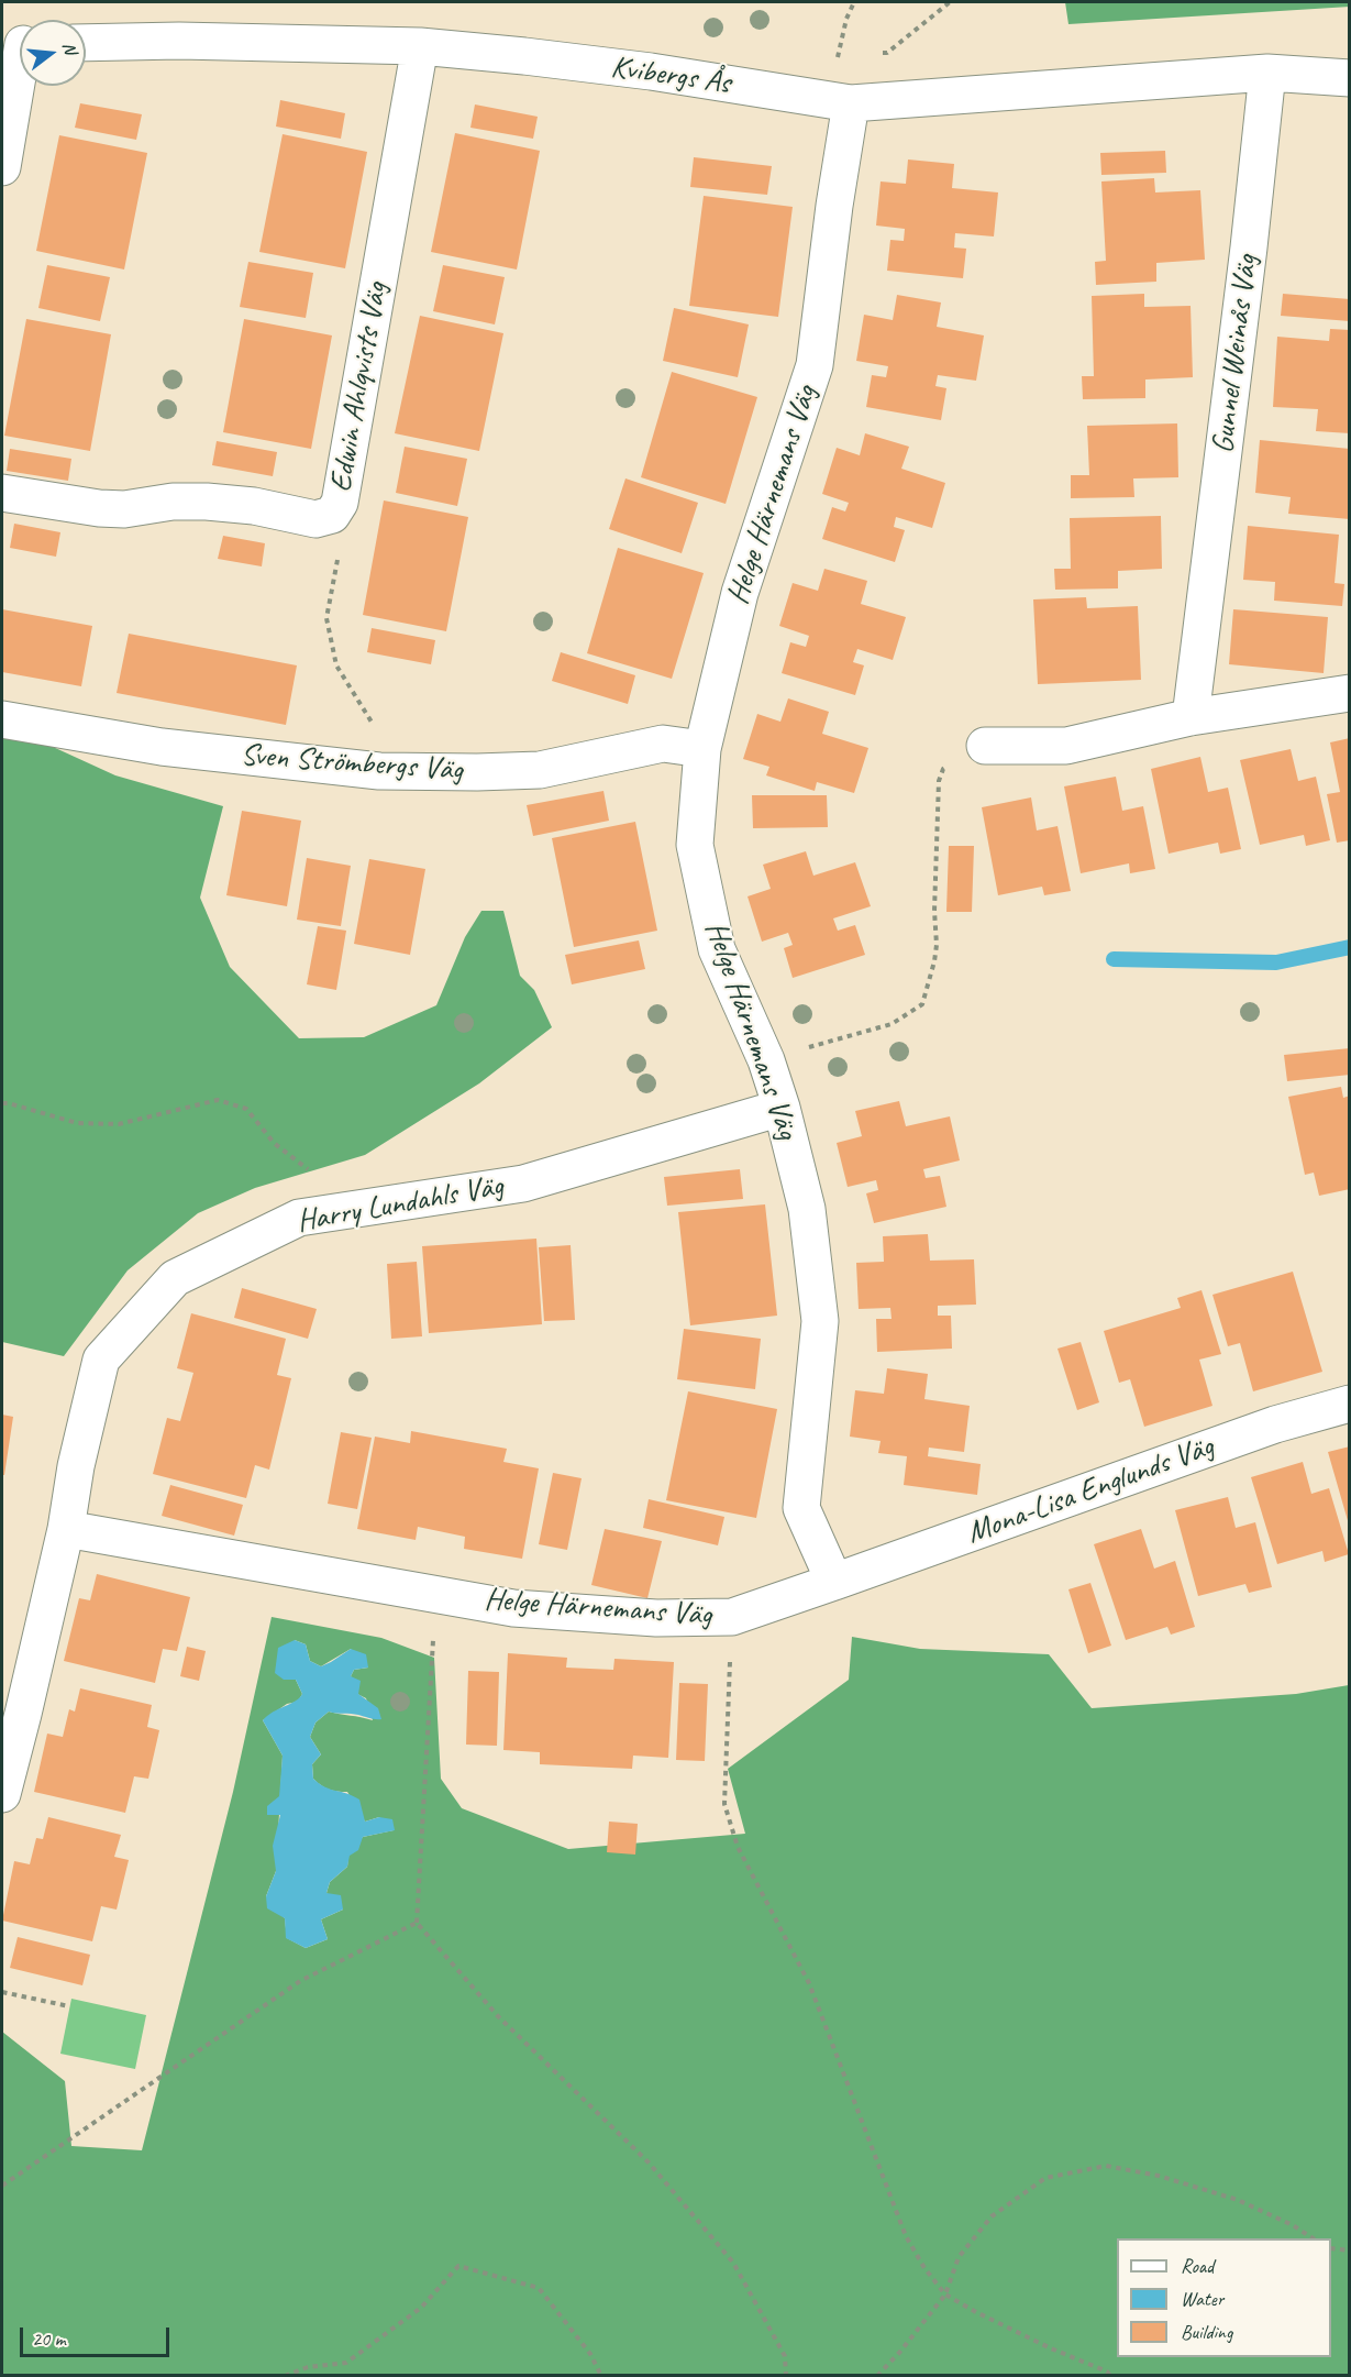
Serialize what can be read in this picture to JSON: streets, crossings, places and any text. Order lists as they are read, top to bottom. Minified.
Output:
{"streets":{"street":["Kvibergs Ås","Gunnel Weinås Väg","Edwin Ahlqvists Väg","Helge Härnemans Väg","Sven Strömbergs Väg","Harry Lundahls Väg","Mona-Lisa Englunds Väg"]},"crossings":[["Kvibergs Ås","Gunnel Weinås Väg"],["Kvibergs Ås","Edwin Ahlqvists Väg"],["Kvibergs Ås","Helge Härnemans Väg"],["Helge Härnemans Väg","Sven Strömbergs Väg"],["Helge Härnemans Väg","Harry Lundahls Väg"],["Helge Härnemans Väg","Mona-Lisa Englunds Väg"]],"legend":["Road","Water","Building"],"scale_bar":"20 m","north":"right"}
